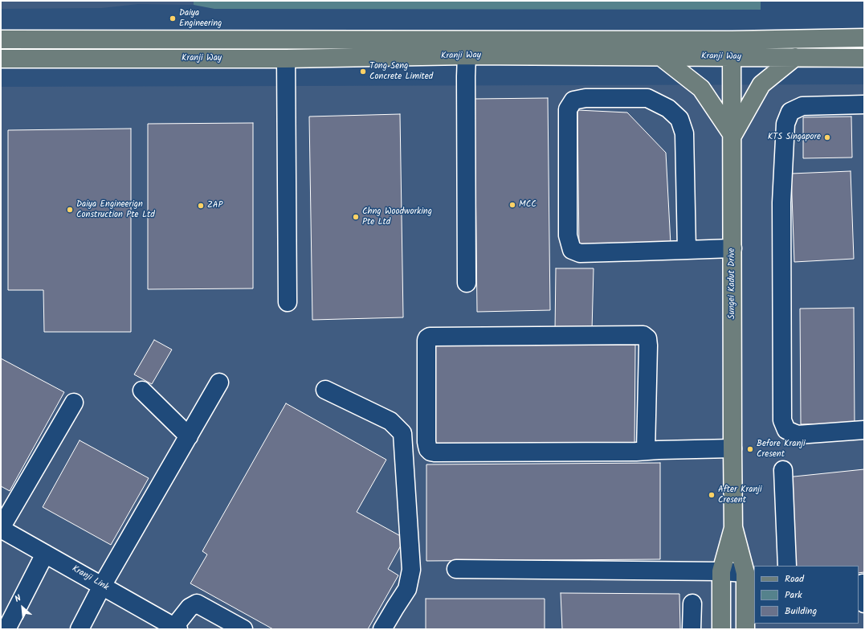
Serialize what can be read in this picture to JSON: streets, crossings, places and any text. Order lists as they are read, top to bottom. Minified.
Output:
{"streets":{"main road":["Kranji Way","Sungei Kadut Drive"],"street":["Kranji Link"]},"crossings":[["Kranji Way","Sungei Kadut Drive"]],"places":["Daiya Engineering","Tong Seng Concrete Limited","KTS Singapore","MCC","ZAP","Daiya Engineerign Construction Pte Ltd","Chng Woodworking Pte Ltd","Before Kranji Cresent","After Kranji Cresent"],"legend":["Road","Park","Building"],"north":"top left"}
